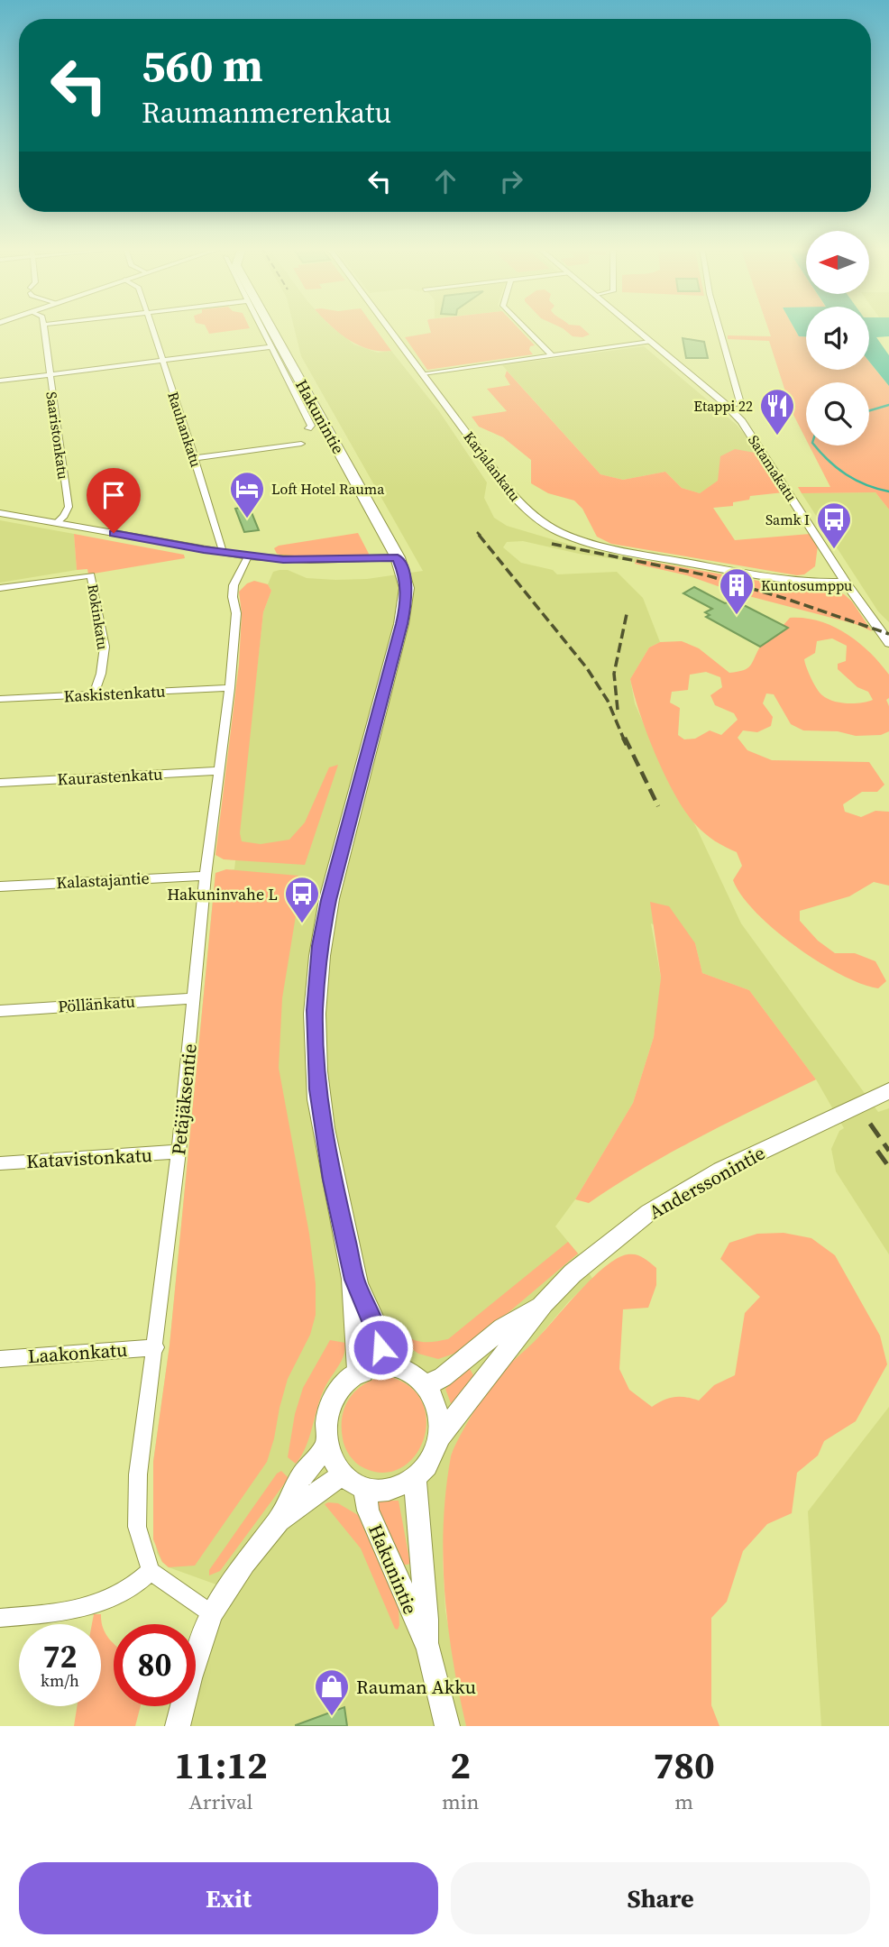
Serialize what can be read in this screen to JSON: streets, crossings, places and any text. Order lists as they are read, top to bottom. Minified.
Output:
{"streets":{"highway":["Hakunintie"],"main road":["Karjalankatu","Satamakatu","Anderssonintie"],"street":["Rauhankatu","Saaristonkatu","Rokinkatu","Kaskistenkatu","Kaurastenkatu","Kalastajantie","Pöllänkatu","Petäjäksentie","Katavistonkatu","Laakonkatu"]},"crossings":[["Hakunintie","Anderssonintie"],["Karjalankatu","Satamakatu"],["Rokinkatu","Kaskistenkatu"],["Kaskistenkatu","Petäjäksentie"],["Kaurastenkatu","Petäjäksentie"],["Kalastajantie","Petäjäksentie"],["Pöllänkatu","Petäjäksentie"],["Petäjäksentie","Katavistonkatu"],["Petäjäksentie","Laakonkatu"]],"places":{"restaurant":["Etappi 22"],"hotel":["Loft Hotel Rauma"],"bus stop":["Samk I","Hakuninvahe L"],"building":["Kuntosumppu"],"shop":["Rauman Akku"]},"north":"left","page":{"turn":["560 m","Raumanmerenkatu"],"speed":"72 km/h","limit":"80","eta":["11:12","Arrival","2","min","780","m"],"buttons":["Exit","Share"]}}
